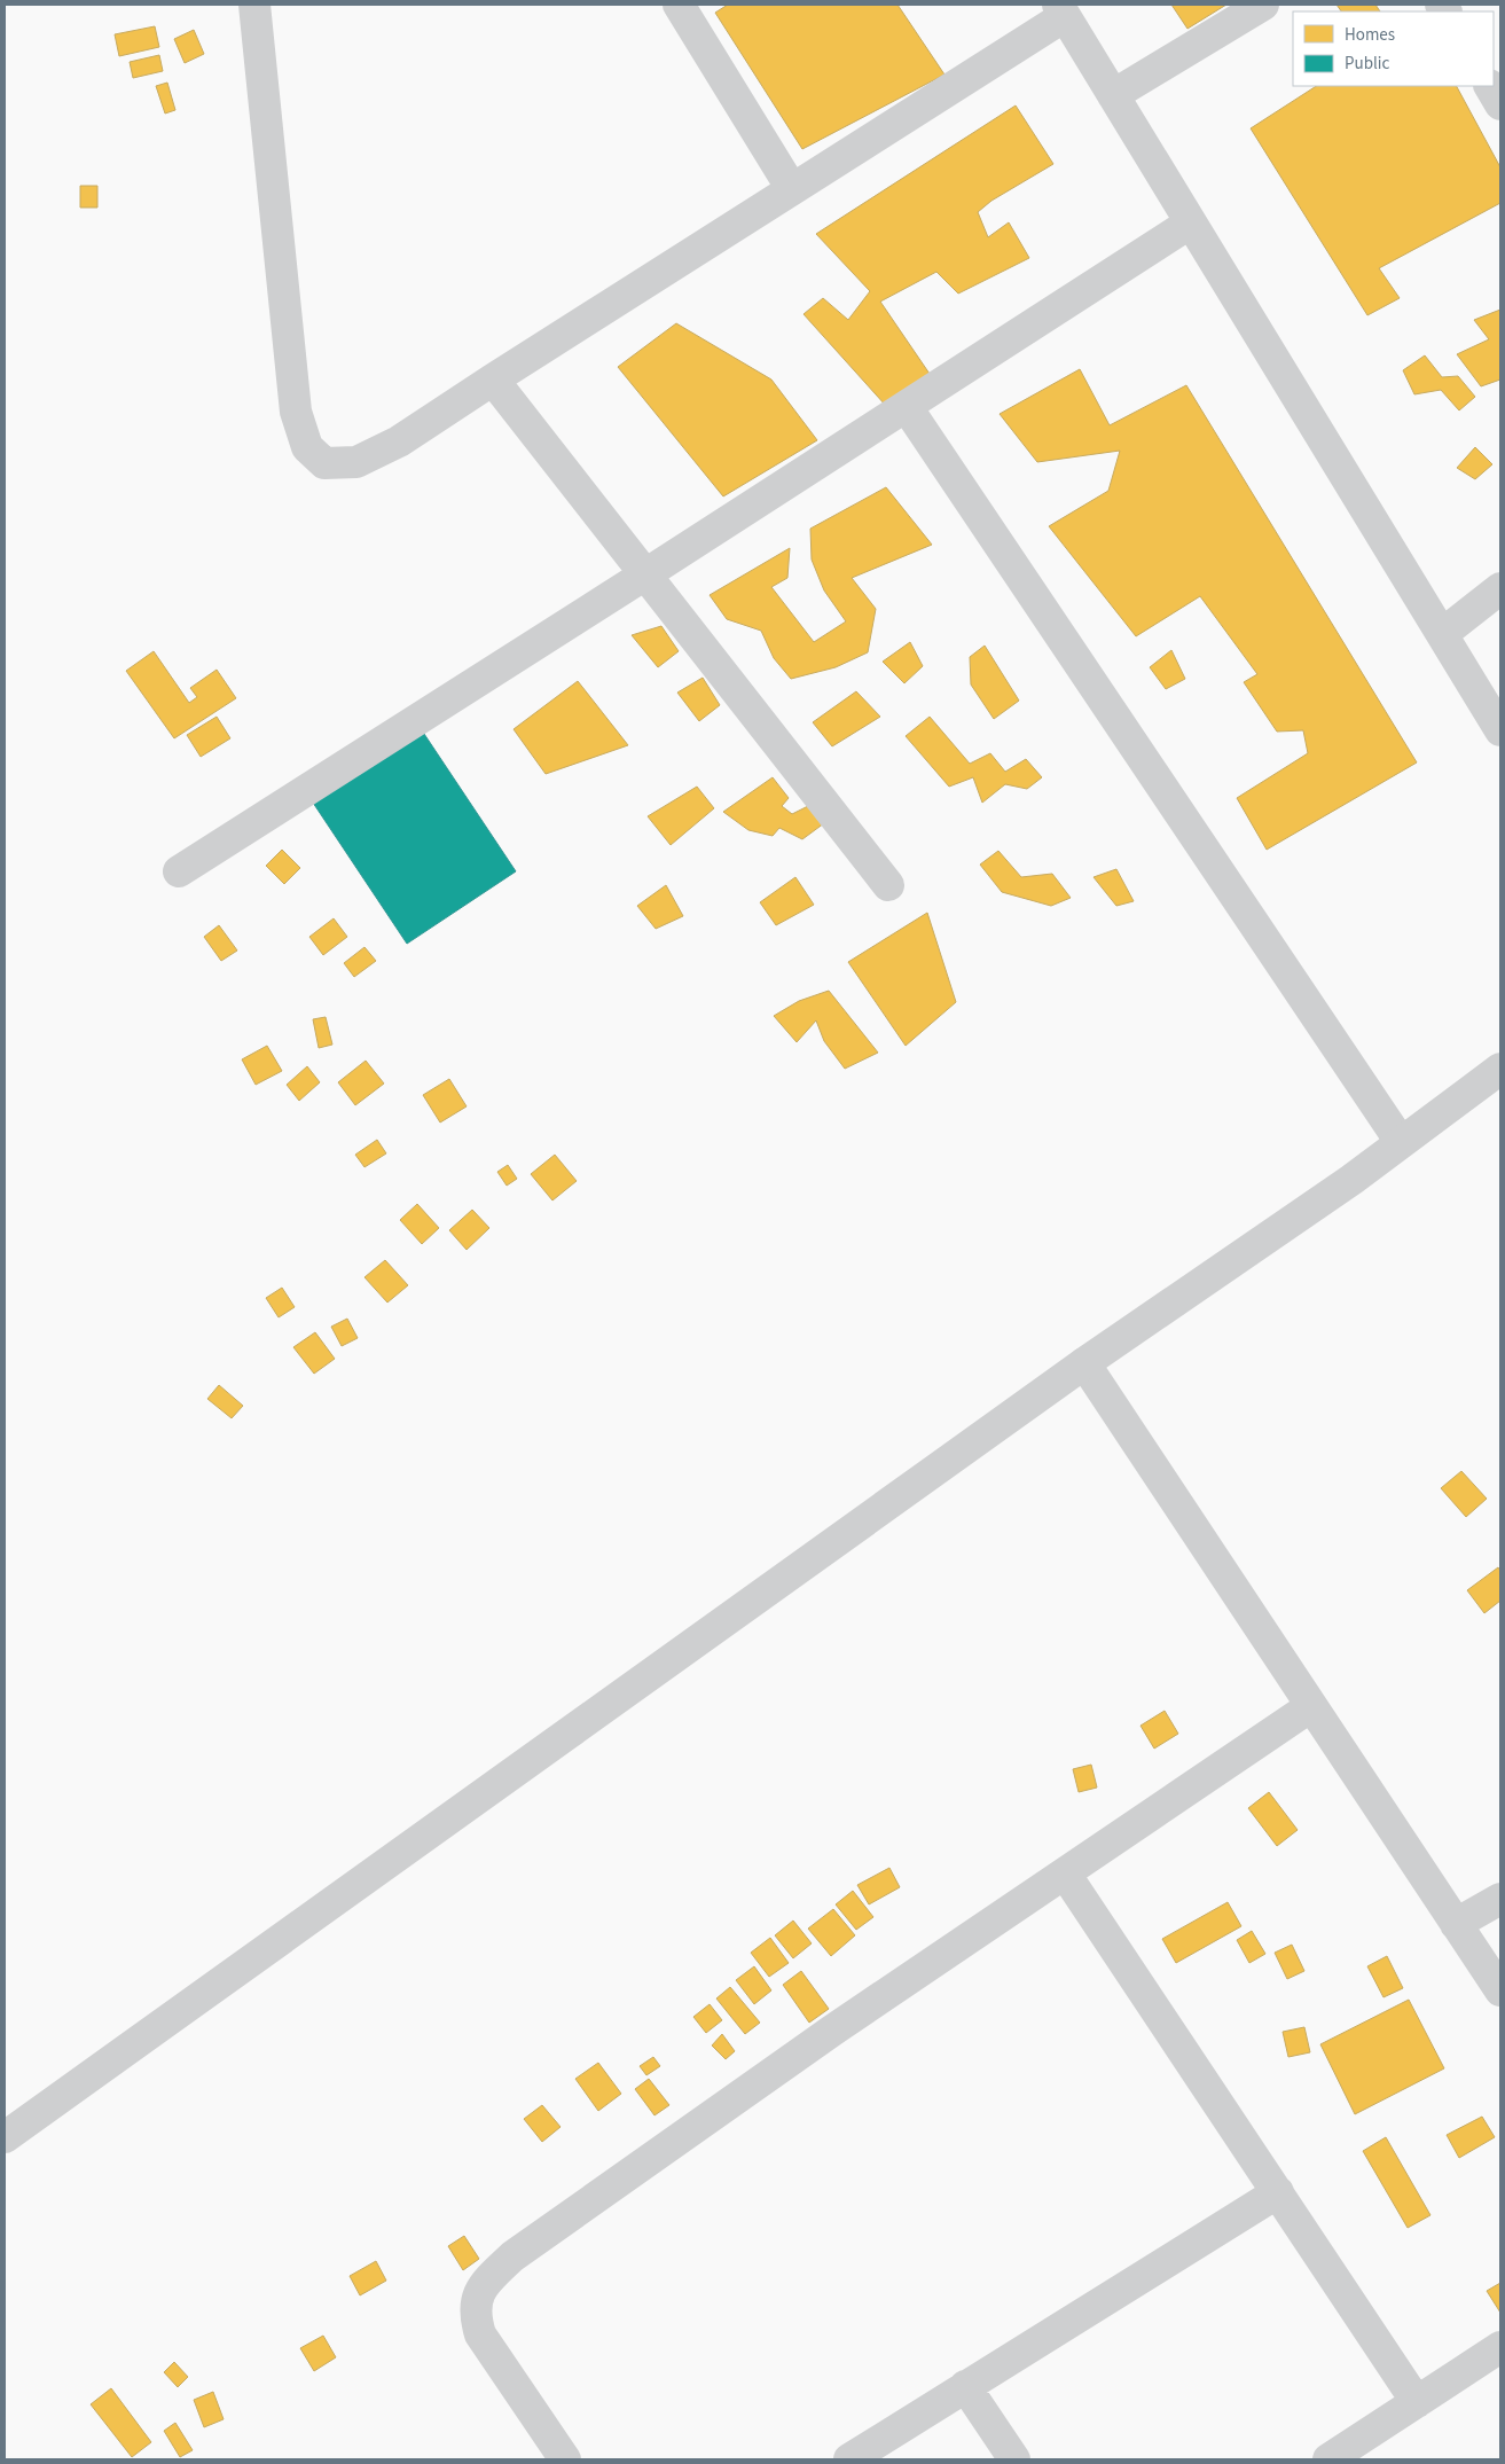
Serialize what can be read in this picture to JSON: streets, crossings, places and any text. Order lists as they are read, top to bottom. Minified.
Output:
{"legend":["Homes","Public"]}
